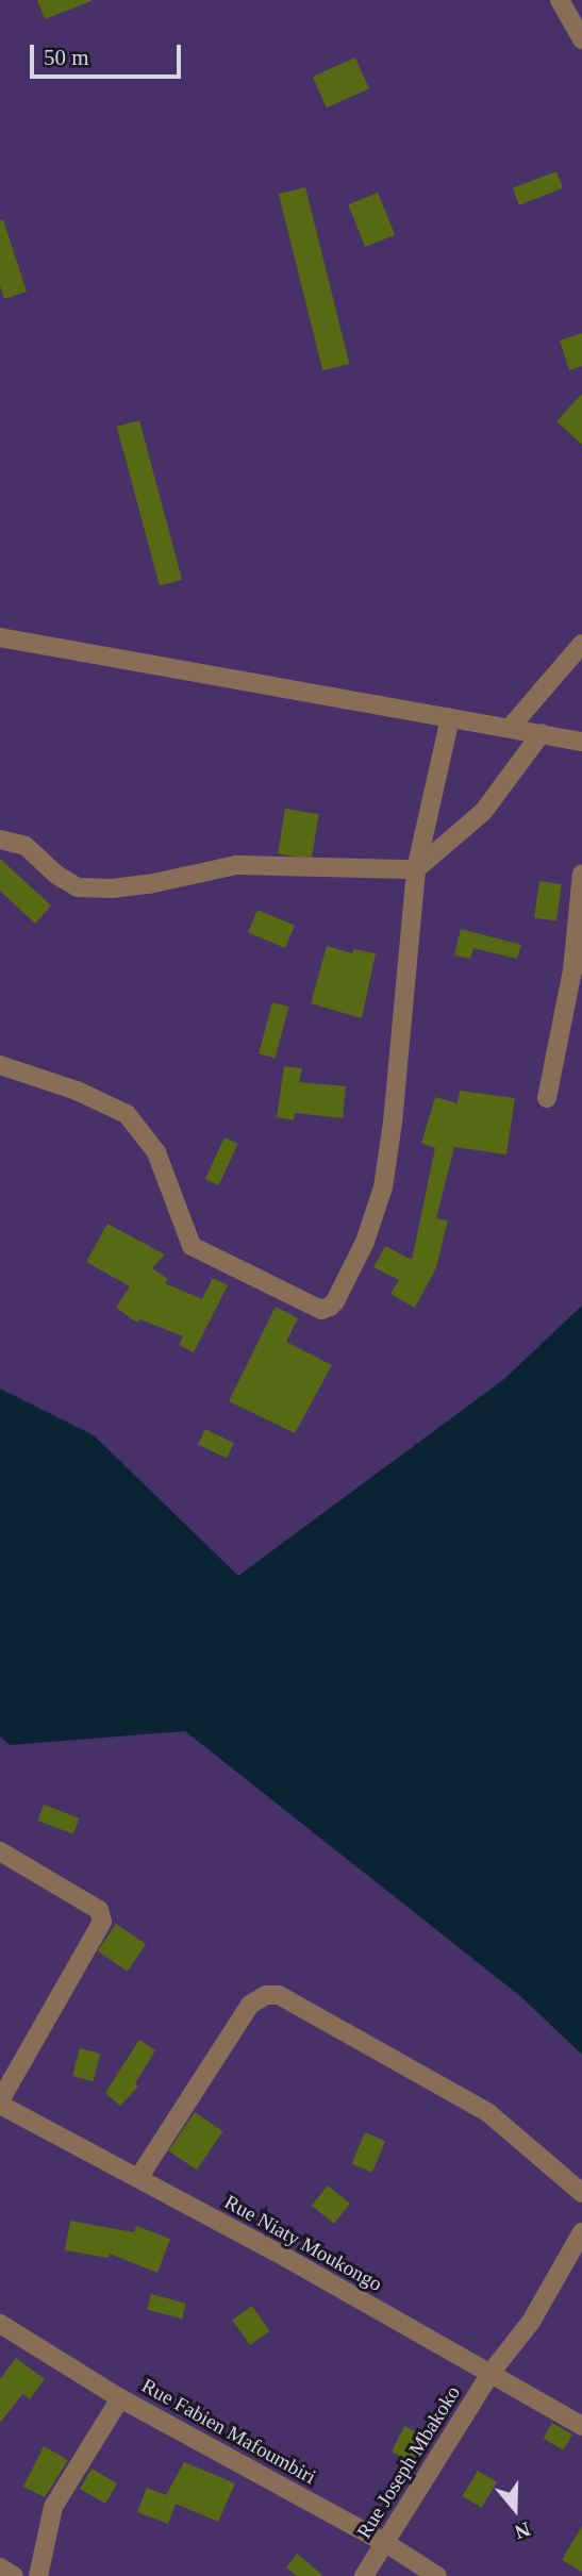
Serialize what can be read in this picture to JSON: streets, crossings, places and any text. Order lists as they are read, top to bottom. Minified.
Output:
{"streets":{"street":["Rue Niaty Moukongo","Rue Fabien Mafoumbiri","Rue Joseph Mbakoko"]},"crossings":[["Rue Niaty Moukongo","Rue Joseph Mbakoko"],["Rue Fabien Mafoumbiri","Rue Joseph Mbakoko"]],"scale_bar":"50 m","north":"bottom"}
